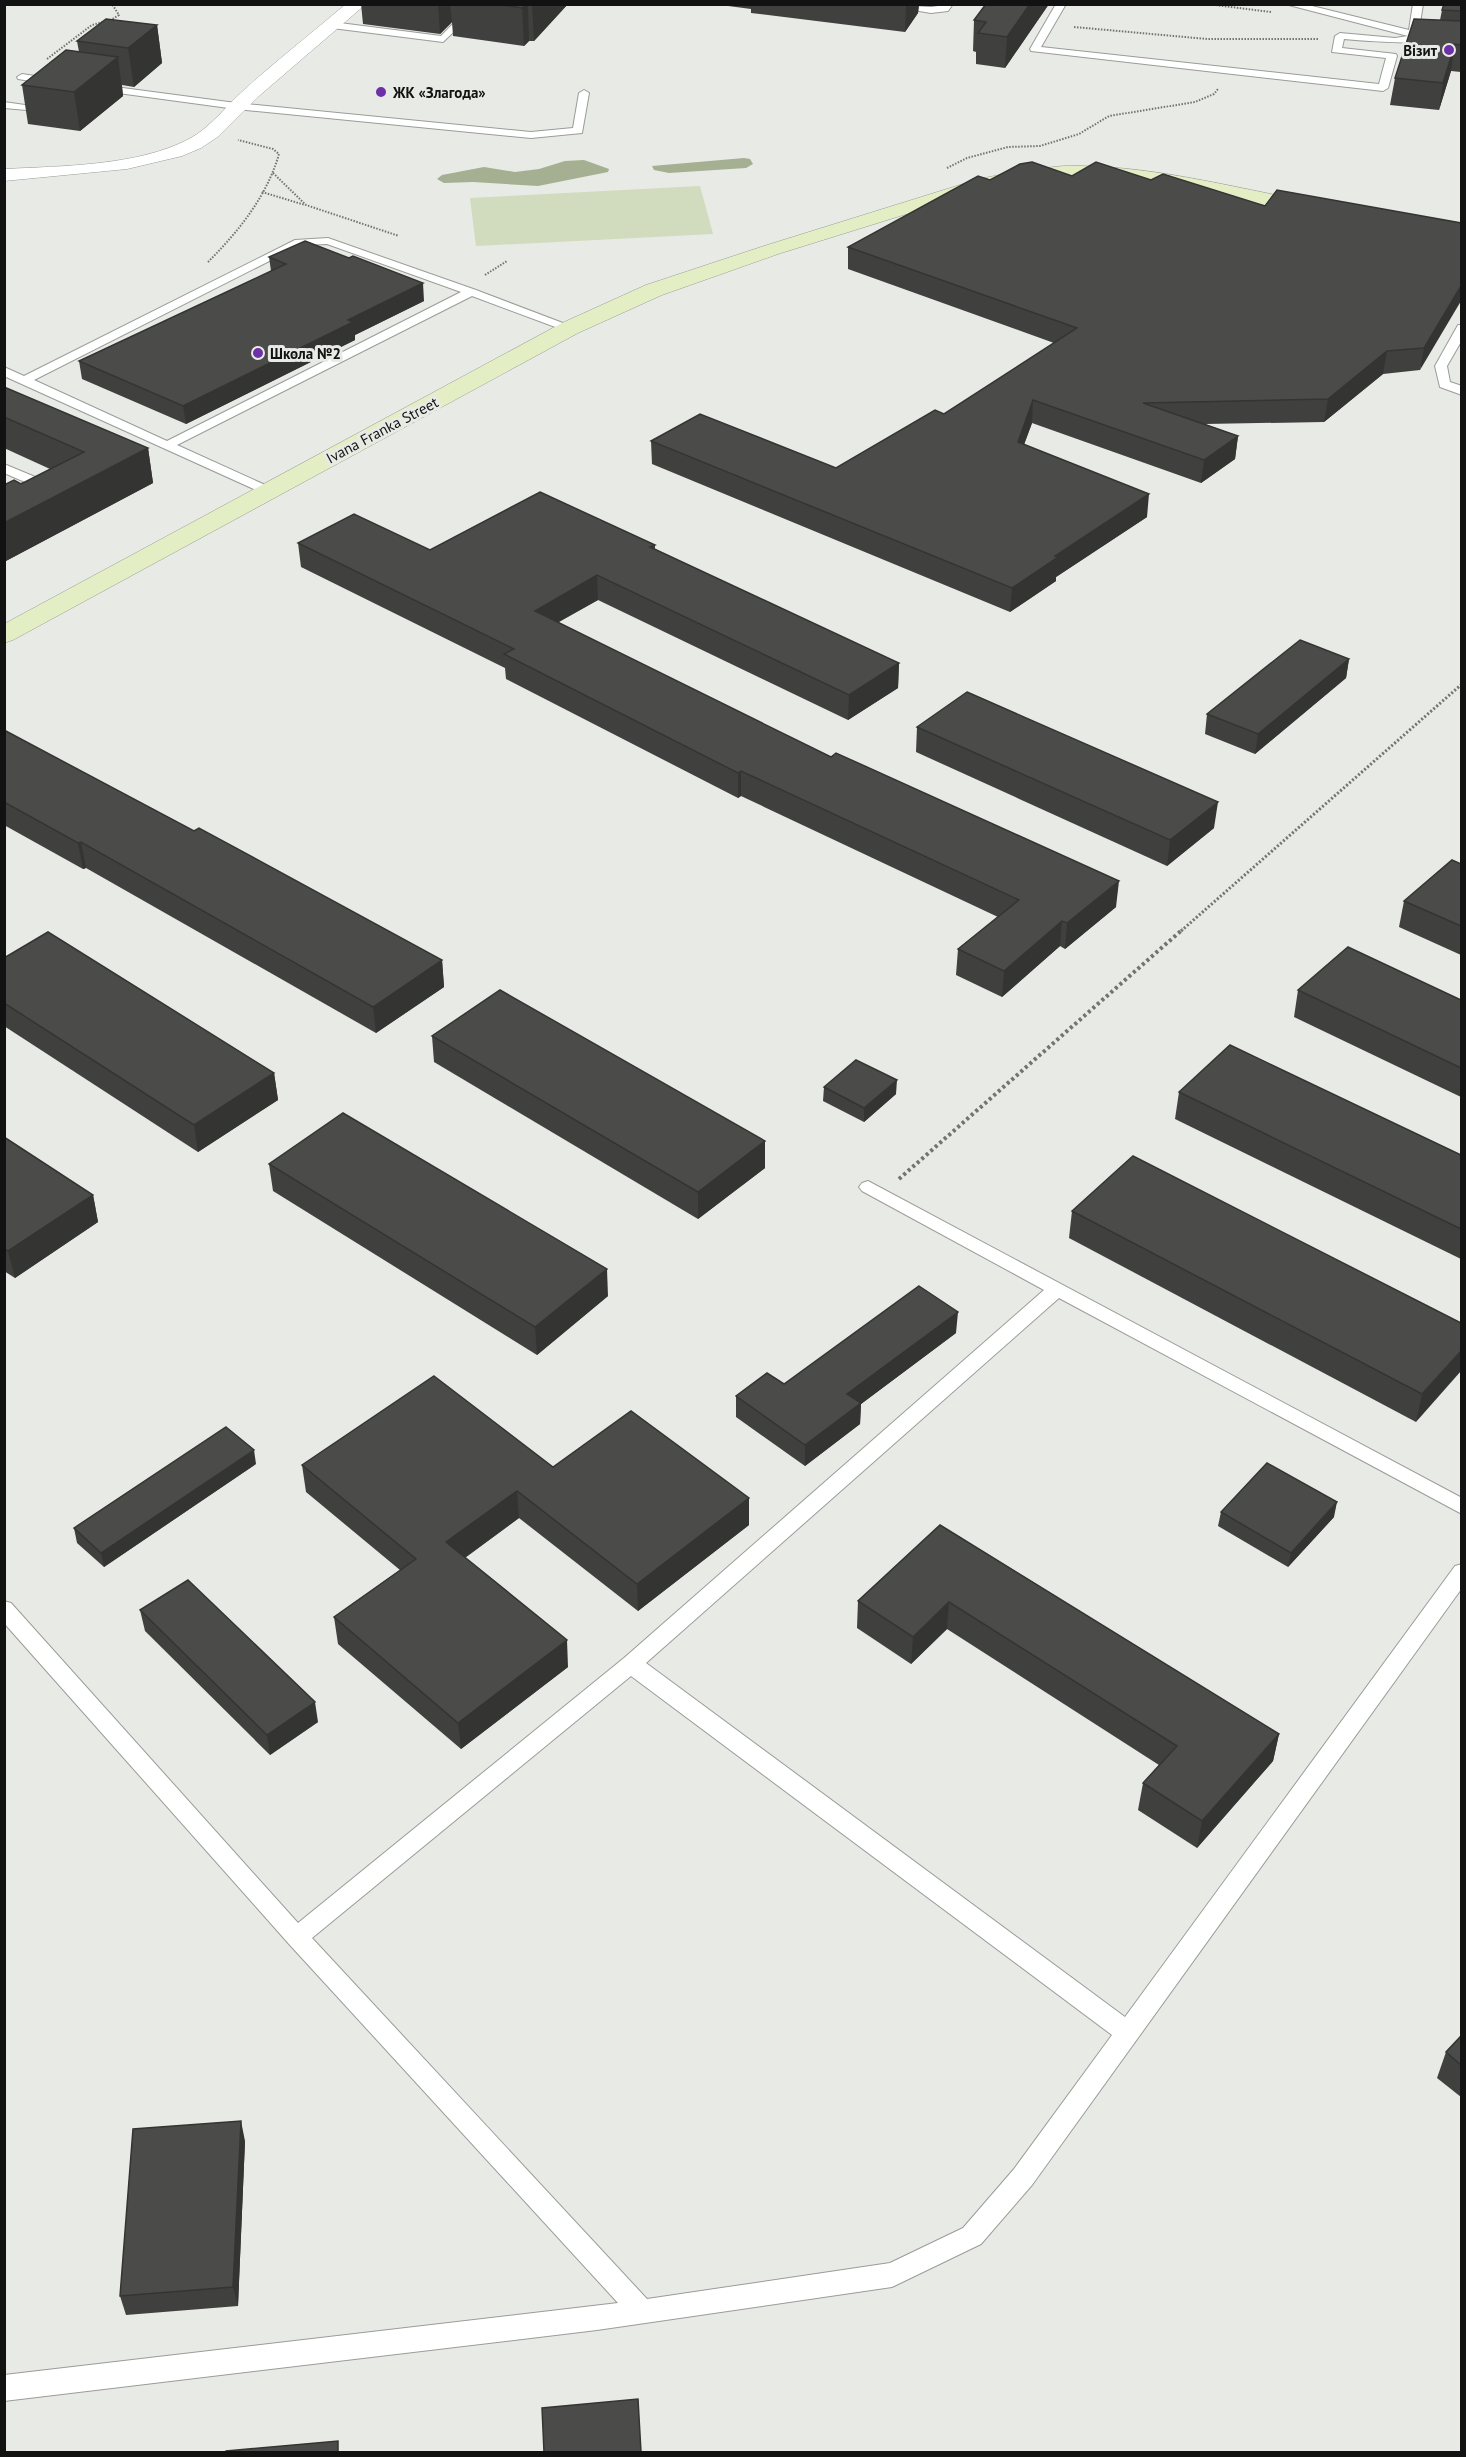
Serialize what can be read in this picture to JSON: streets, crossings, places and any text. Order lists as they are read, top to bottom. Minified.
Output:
{"streets":{"main road":["Ivana Franka Street"]},"places":["Візит","ЖК «Злагода»","Школа №2"]}
